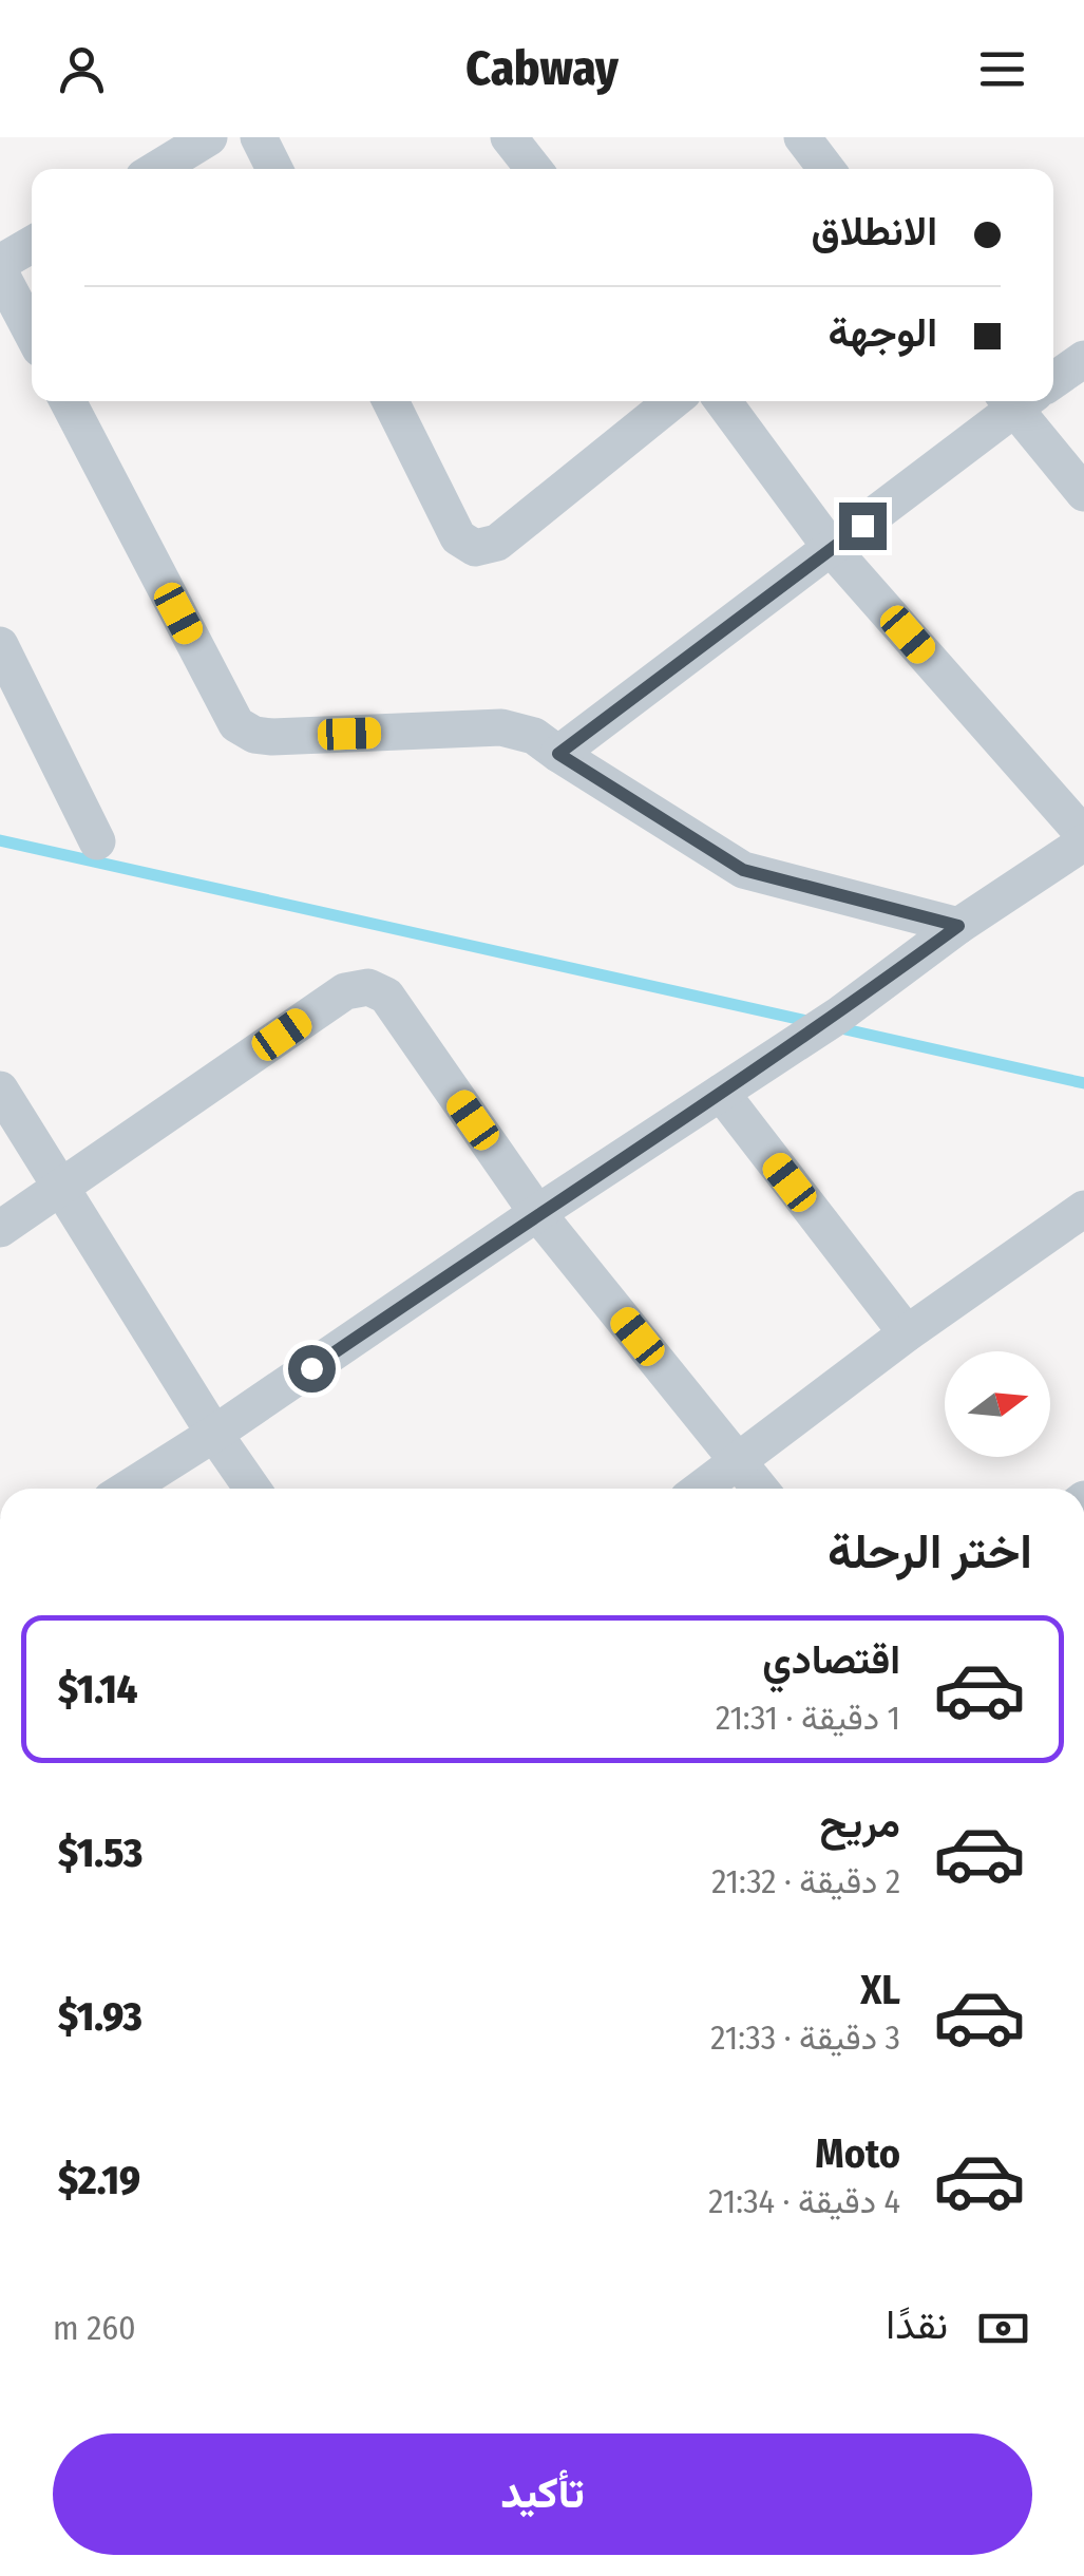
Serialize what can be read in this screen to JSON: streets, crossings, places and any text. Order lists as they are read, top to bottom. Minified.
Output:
{"north":"right","page":{"header":"Cabway","banner":["الانطلاق","الوجهة"],"heading":"اختر الرحلة","list":[{"name":"اقتصادي","note":"1 دقيقة · 21:31","value":"$1.14"},{"name":"مريح","note":"2 دقيقة · 21:32","value":"$1.53"},{"name":"XL","note":"3 دقيقة · 21:33","value":"$1.93"},{"name":"Moto","note":"4 دقيقة · 21:34","value":"$2.19"}],"pay":["نقدًا","260 m"],"buttons":"تأكيد"}}
